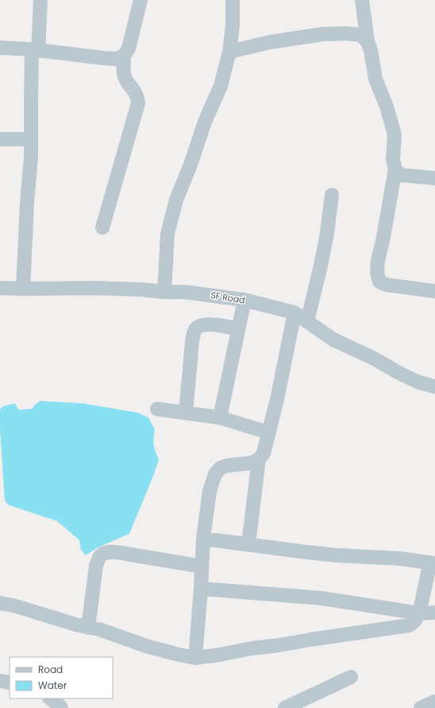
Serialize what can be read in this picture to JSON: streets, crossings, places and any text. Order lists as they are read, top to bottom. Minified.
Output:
{"streets":{"street":["SF Road"]},"legend":["Road","Water"]}
